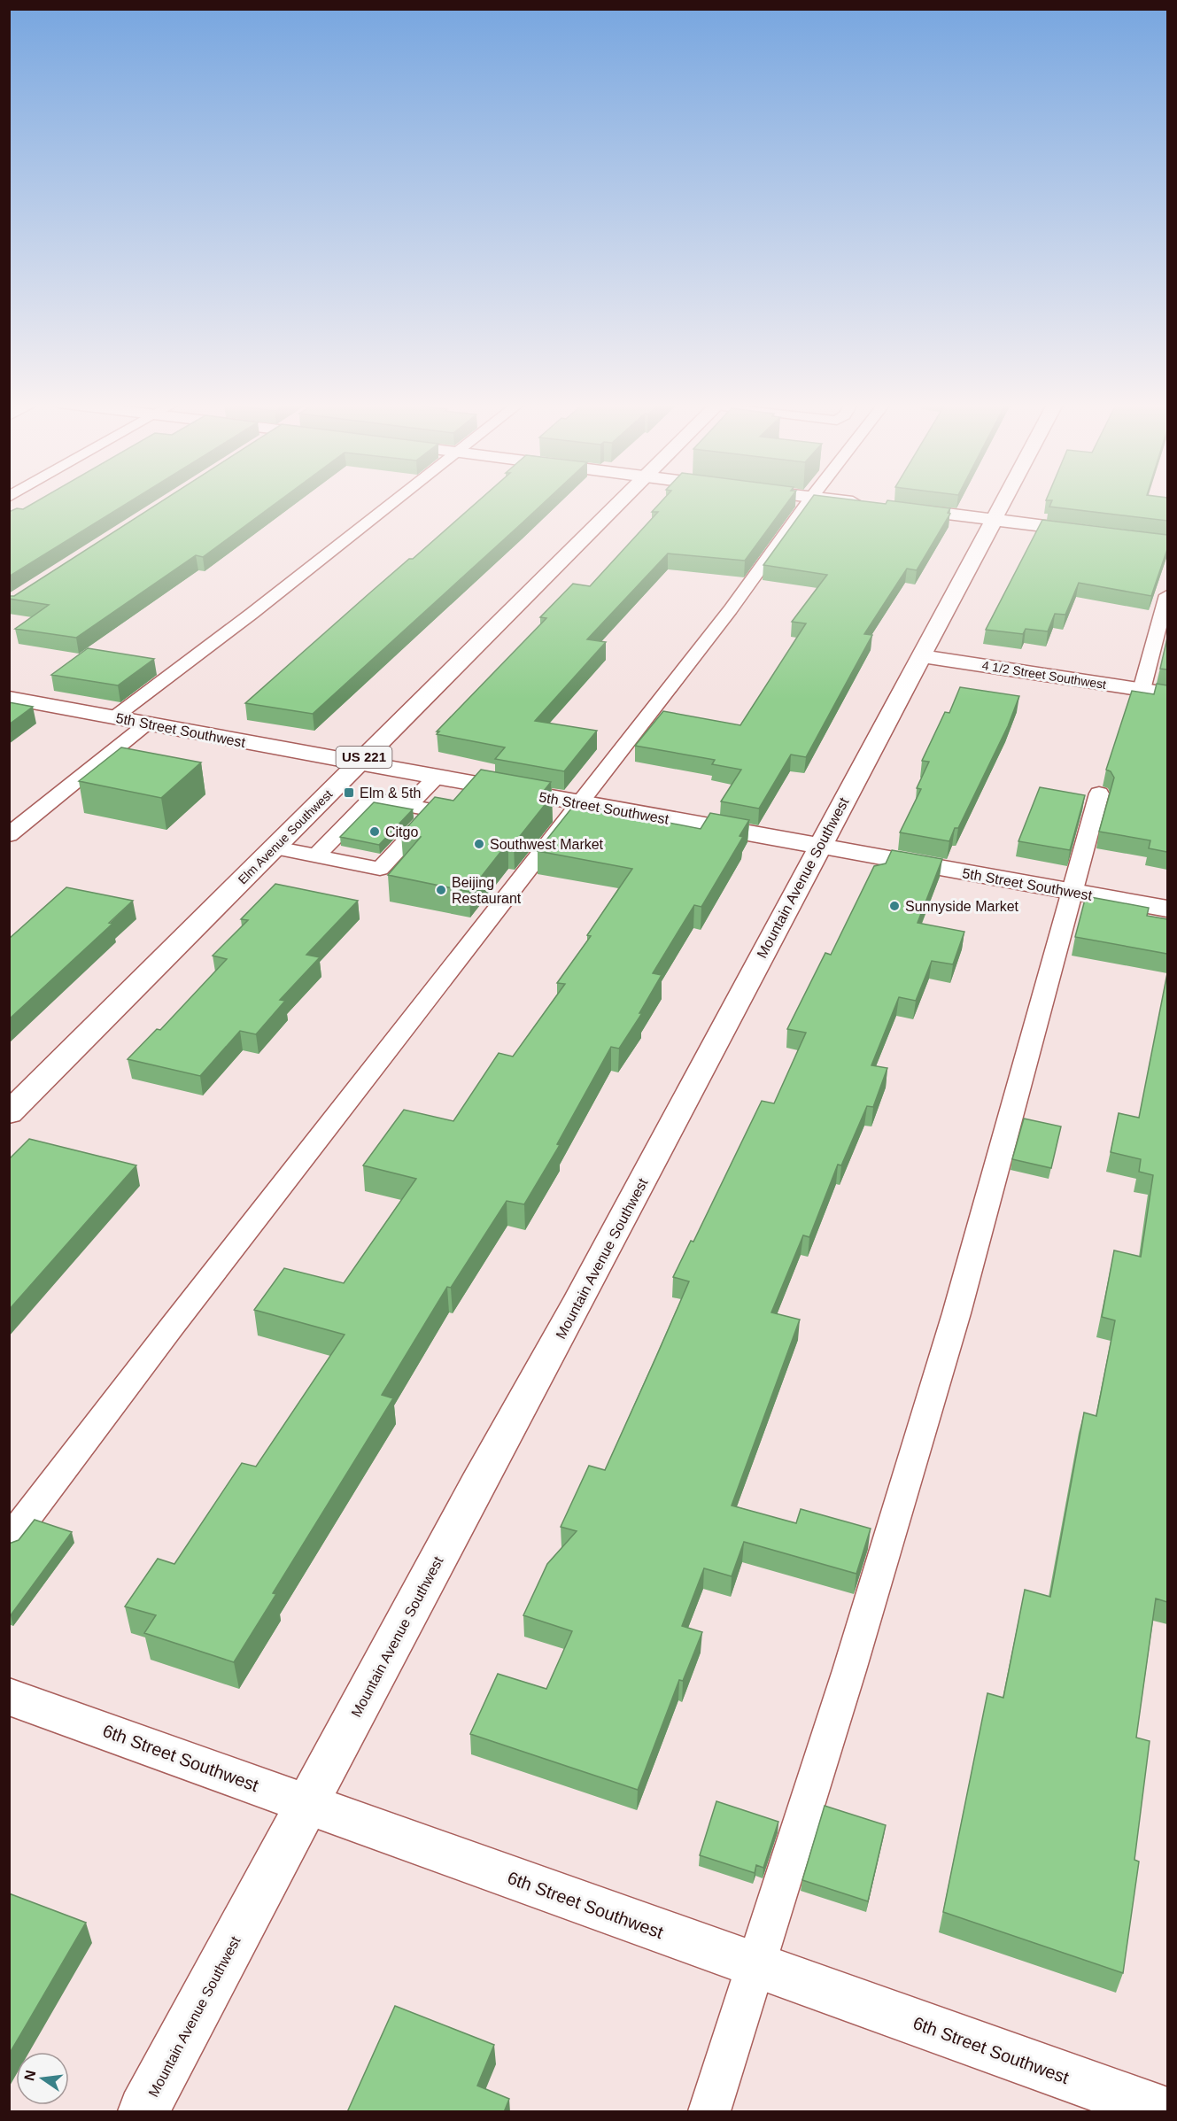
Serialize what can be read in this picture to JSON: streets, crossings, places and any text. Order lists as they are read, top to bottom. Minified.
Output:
{"streets":{"street":["4 1/2 Street Southwest","5th Street Southwest","US 221","Elm Avenue Southwest","Mountain Avenue Southwest","6th Street Southwest"]},"crossings":[["4 1/2 Street Southwest","Mountain Avenue Southwest"],["5th Street Southwest","Elm Avenue Southwest"],["5th Street Southwest","Mountain Avenue Southwest"],["Mountain Avenue Southwest","6th Street Southwest"]],"places":{"transit":["Elm & 5th"],"other":["Citgo","Southwest Market","Beijing Restaurant","Sunnyside Market"]},"north":"left"}
